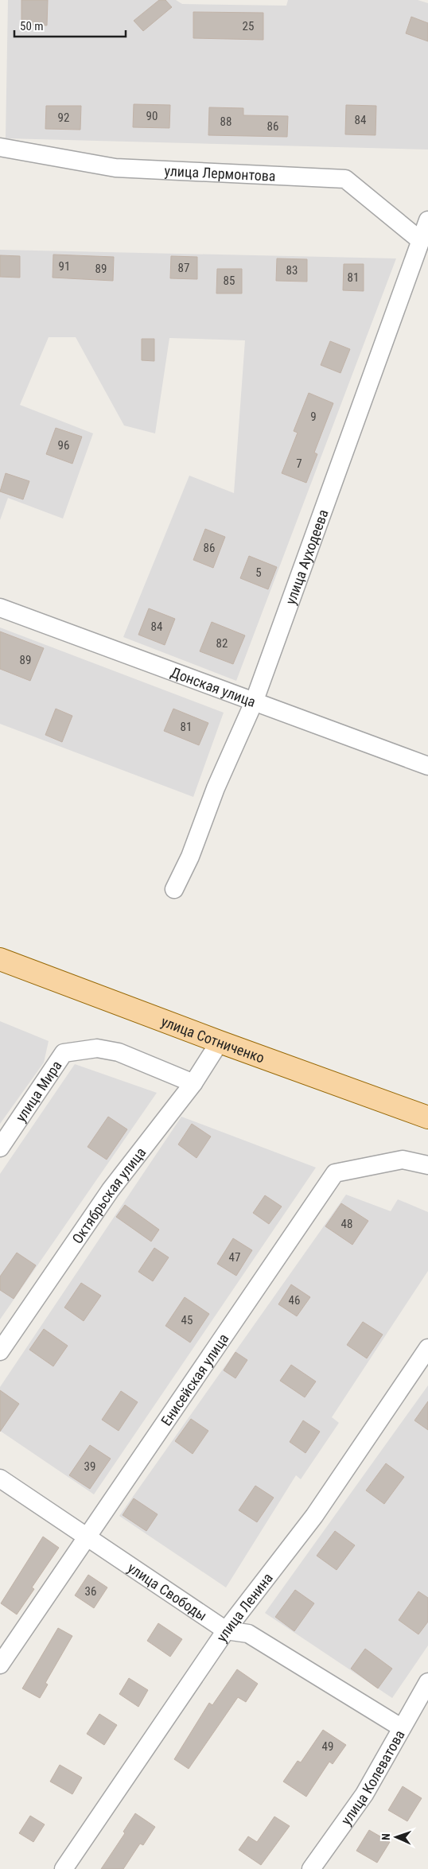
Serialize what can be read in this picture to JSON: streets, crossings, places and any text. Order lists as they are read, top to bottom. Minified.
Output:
{"streets":{"main road":["улица Сотниченко"],"street":["улица Лермонтова","улица Ауходеева","Донская улица","улица Мира","Октябрьская улица","Енисейская улица","улица Свободы","улица Ленина","улица Колеватова"]},"crossings":[["улица Лермонтова","улица Ауходеева"],["улица Ауходеева","Донская улица"],["улица Сотниченко","Октябрьская улица"],["улица Мира","Октябрьская улица"],["Енисейская улица","улица Свободы"],["улица Свободы","улица Ленина"],["улица Свободы","улица Колеватова"]],"house_numbers":["25","90","92","84","88","86","91","87","89","83","81","85","9","96","7","86","5","84","82","89","81","48","47","46","45","39","36","49"],"scale_bar":"50 m","north":"left"}
